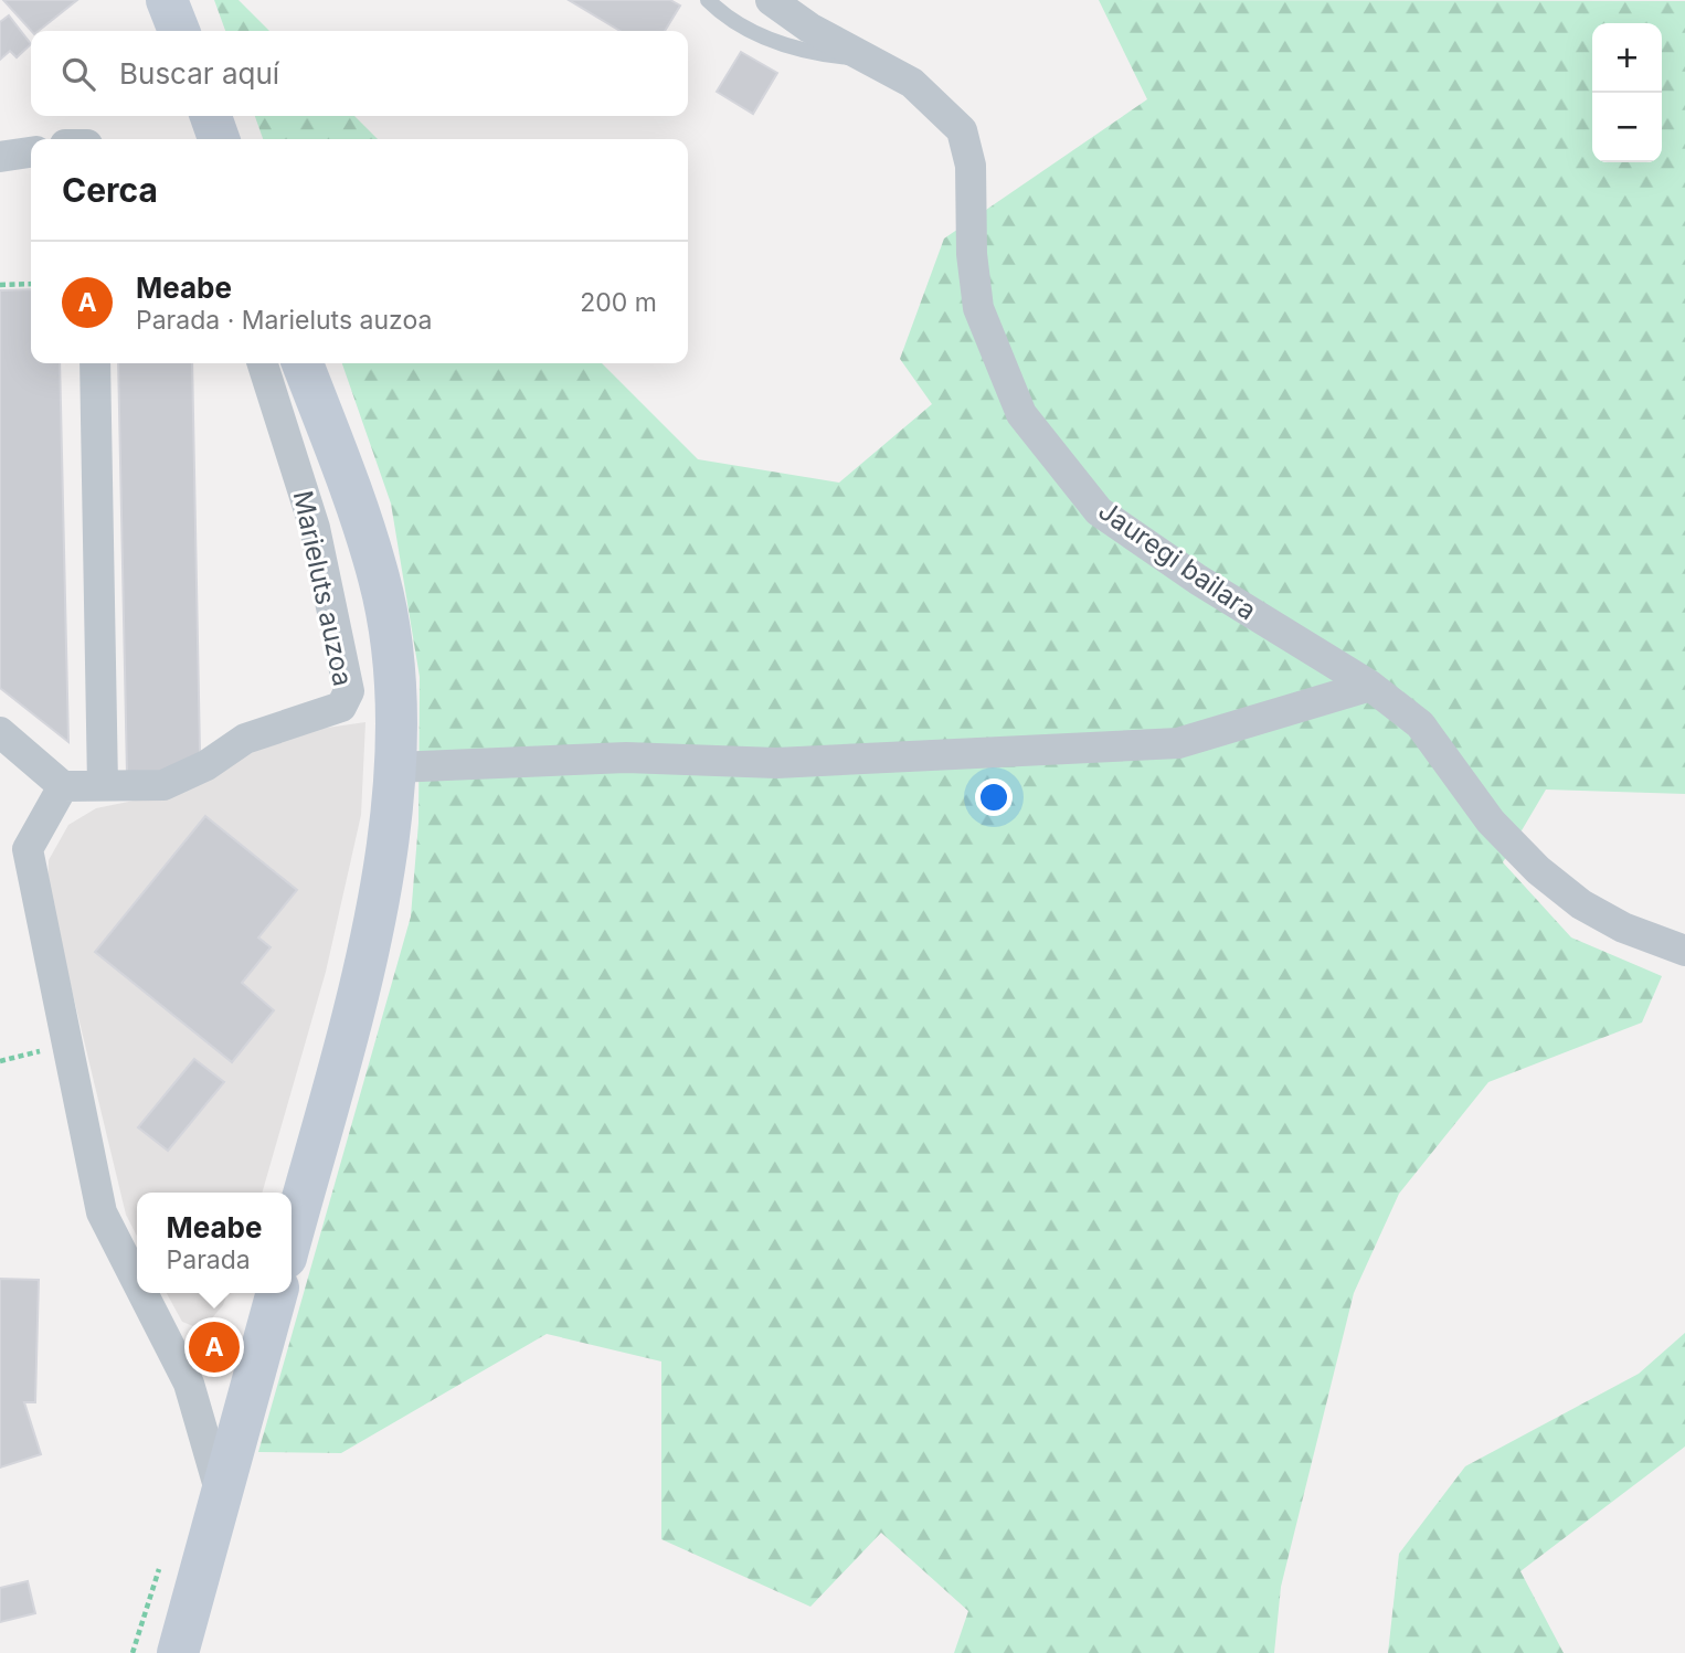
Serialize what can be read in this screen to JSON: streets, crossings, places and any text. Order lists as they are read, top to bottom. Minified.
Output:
{"streets":{"street":["Jauregi bailara","Marieluts auzoa"]},"page":{"map_buttons":["+","−"],"search":"Buscar aquí","heading":"Cerca","list":[{"mark":"A","name":"Meabe","note":"Parada · Marieluts auzoa","value":"200 m"}],"popup":["Meabe","Parada"],"pins":"A"}}
